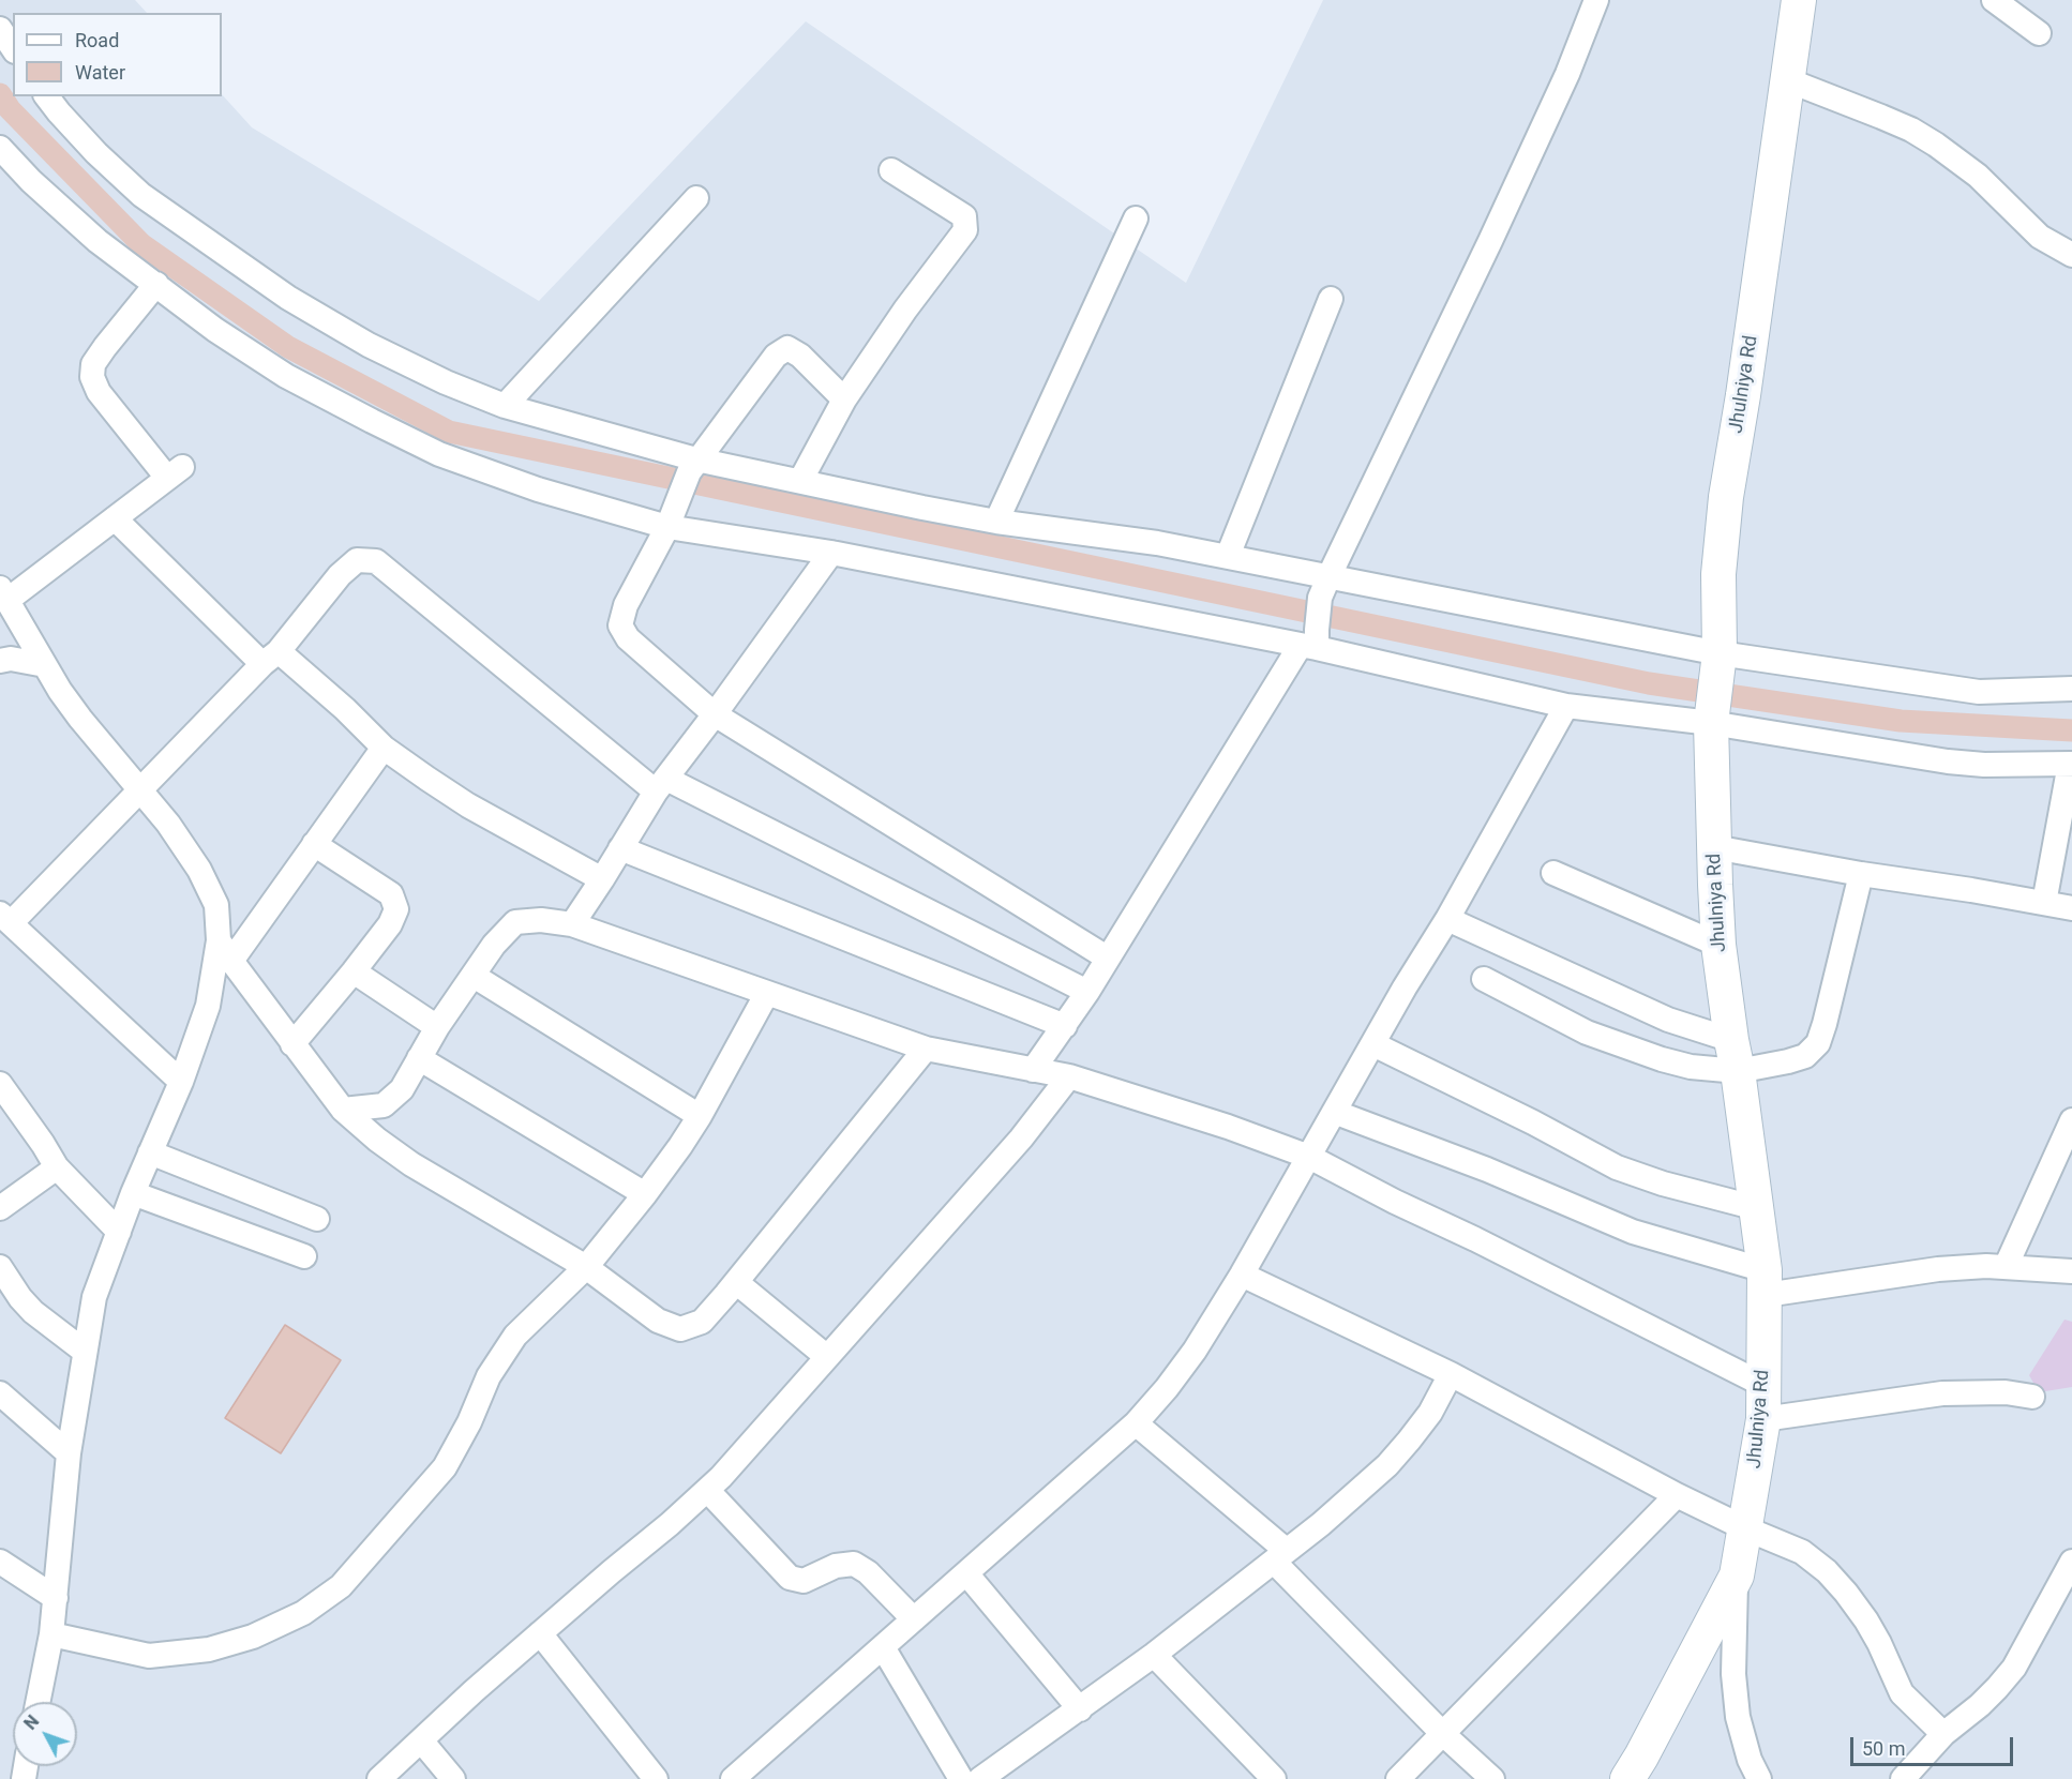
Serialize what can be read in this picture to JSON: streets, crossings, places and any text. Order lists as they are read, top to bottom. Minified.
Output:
{"streets":{"street":["Jhulniya Rd"]},"legend":["Road","Water"],"scale_bar":"50 m","north":"top left"}
